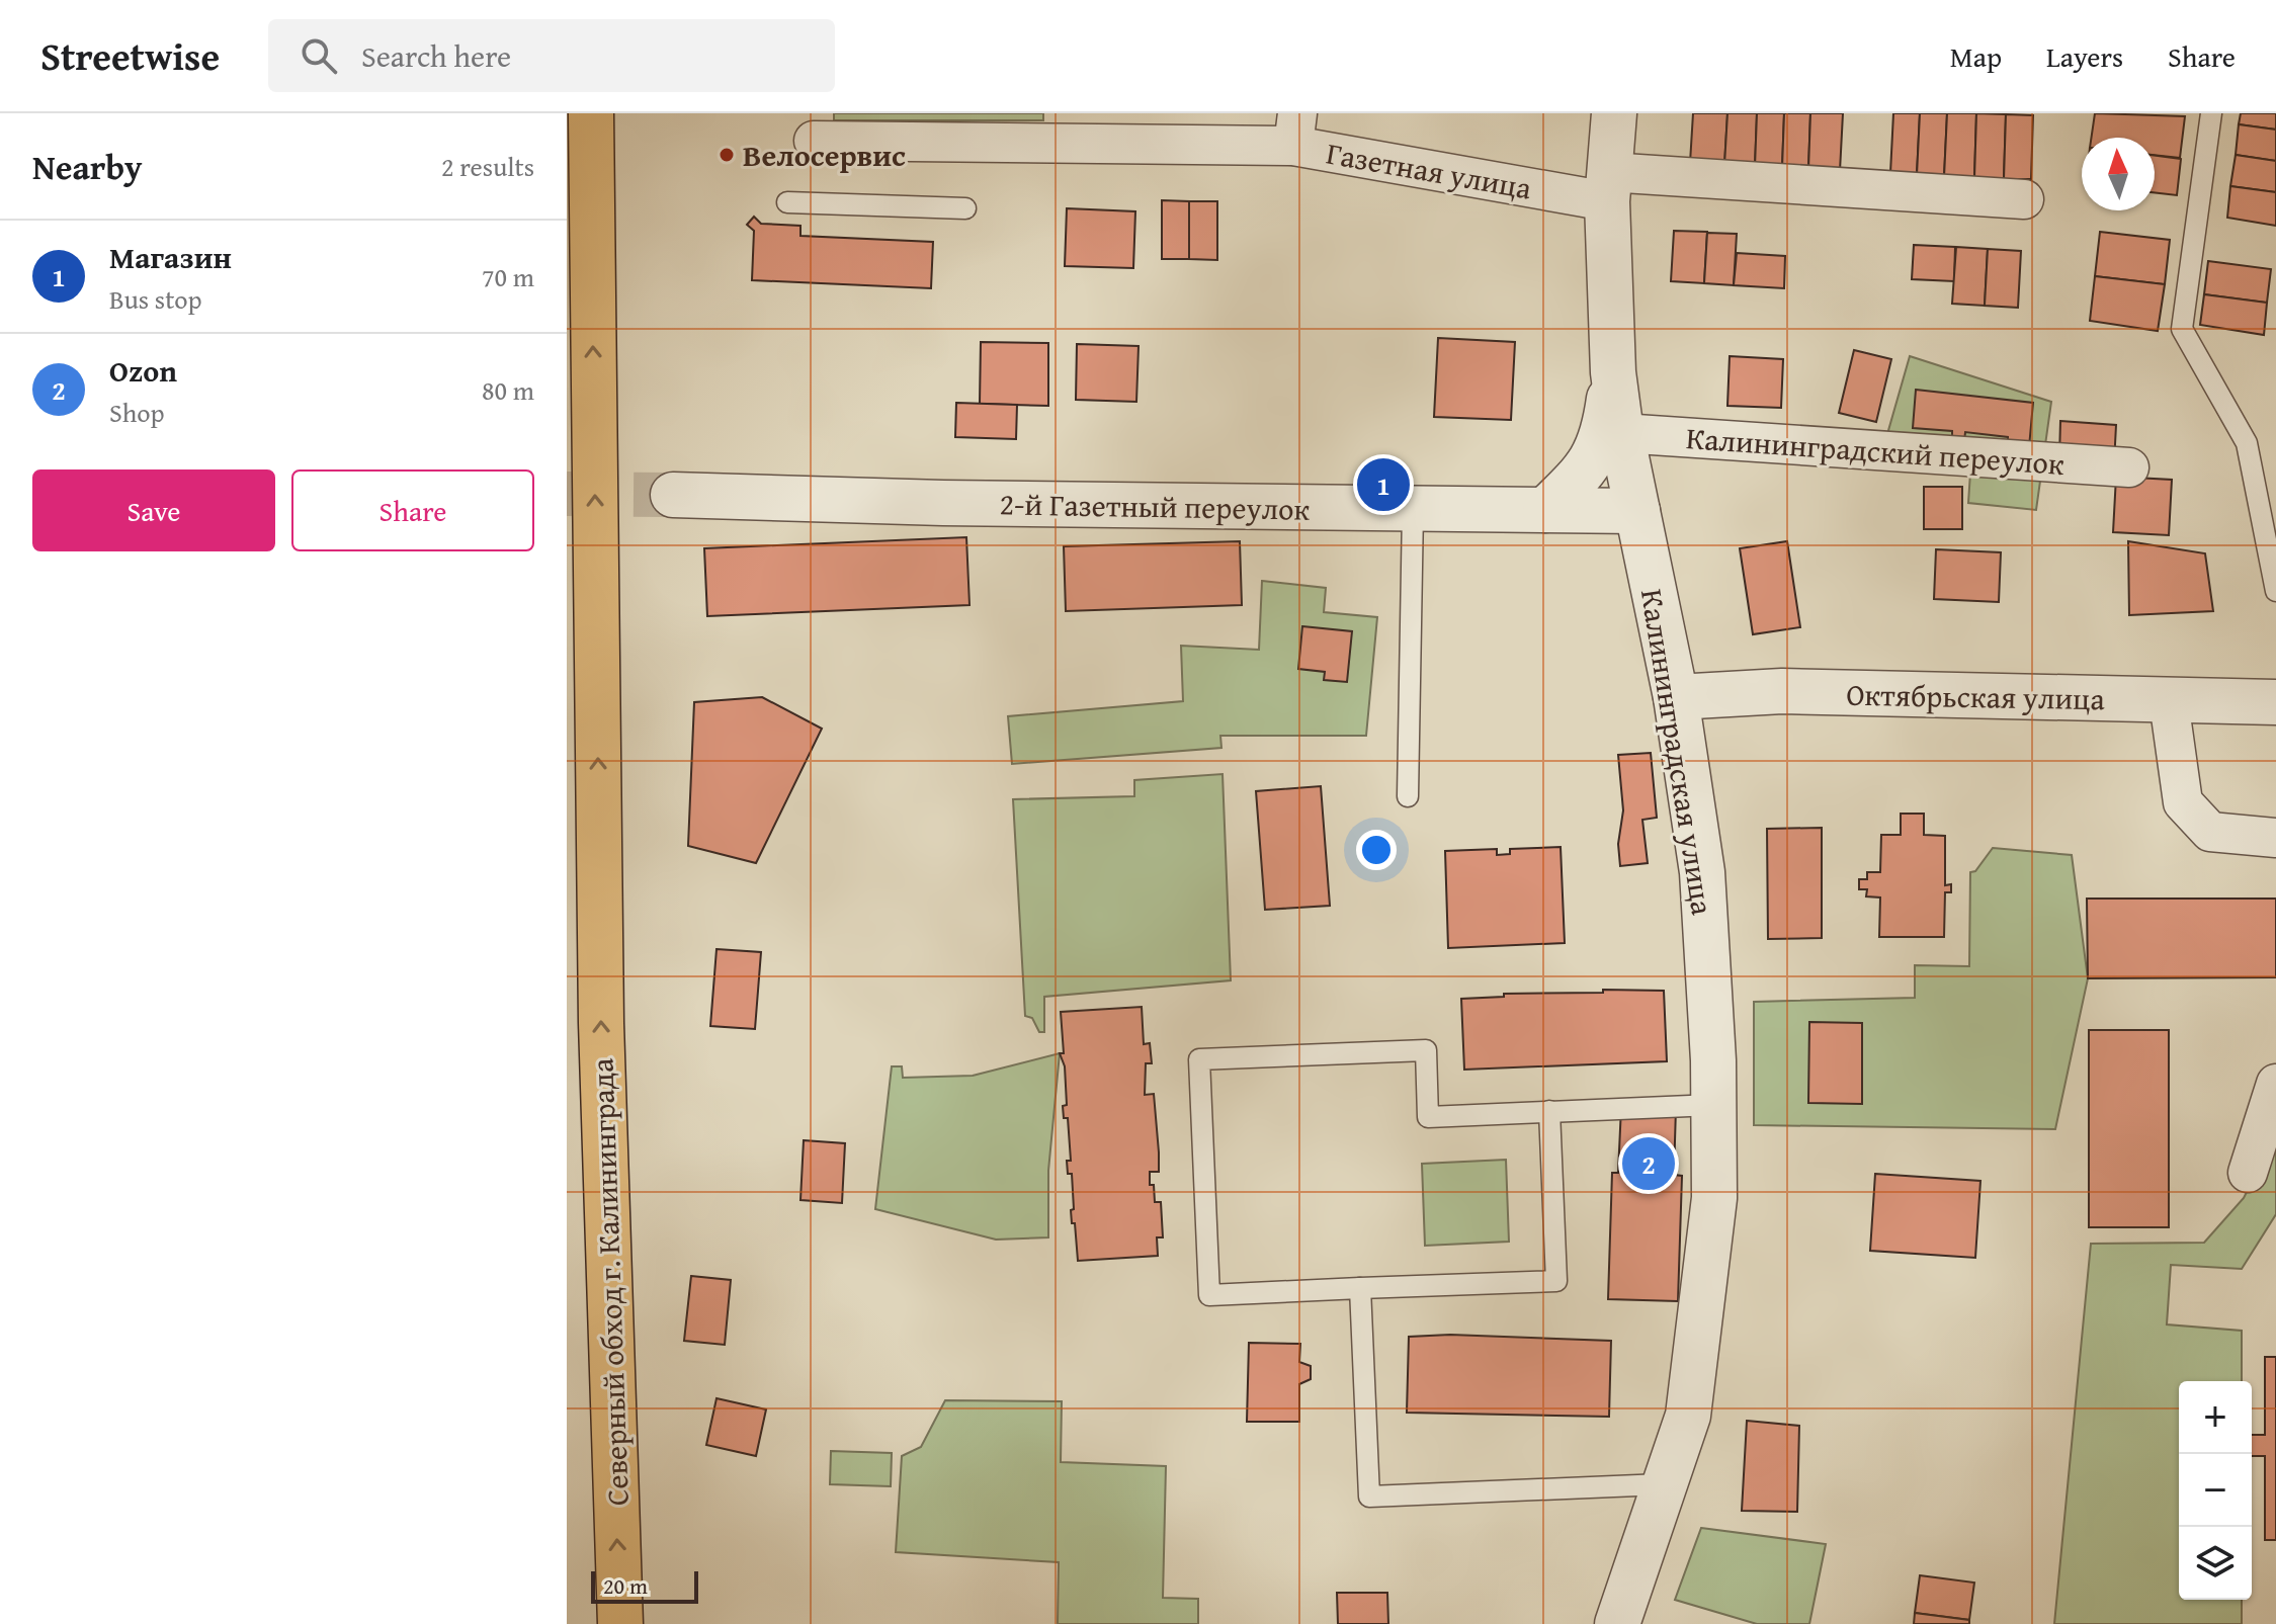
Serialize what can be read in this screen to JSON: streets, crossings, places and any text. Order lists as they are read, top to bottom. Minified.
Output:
{"streets":{"highway":["Северный обход г. Калининграда"],"street":["Газетная улица","Калининградский переулок","2-й Газетный переулок","Октябрьская улица","Калининградская улица"]},"crossings":[["Газетная улица","Калининградская улица"],["Калининградский переулок","Калининградская улица"],["2-й Газетный переулок","Калининградская улица"],["Октябрьская улица","Калининградская улица"]],"one_way":["Северный обход г. Калининграда"],"places":["Велосервис"],"scale_bar":"20 m","north":"top","page":{"header":"Streetwise","search":"Search here","nav":["Map","Layers","Share"],"heading":["Nearby","2 results"],"list":[{"mark":"1","name":"Магазин","note":"Bus stop","value":"70 m"},{"mark":"2","name":"Ozon","note":"Shop","value":"80 m"}],"buttons":["Save","Share"],"pins":["1","2"],"map_buttons":["+","−"],"scale":"20 m"}}
